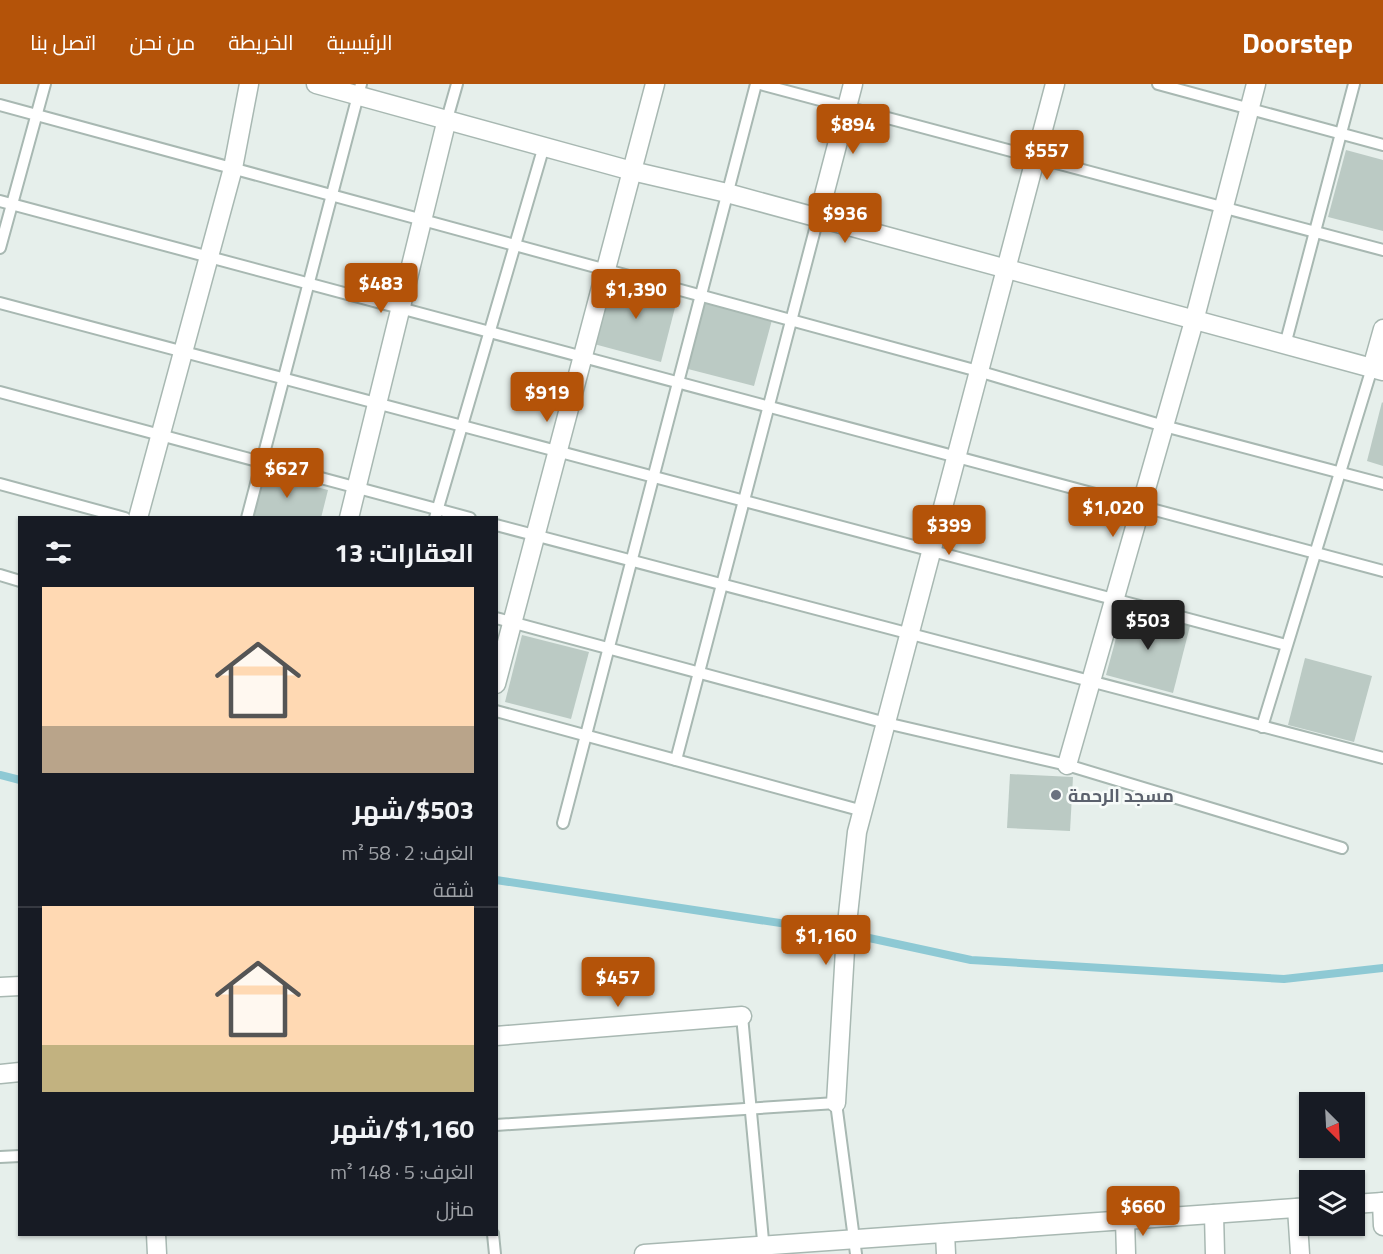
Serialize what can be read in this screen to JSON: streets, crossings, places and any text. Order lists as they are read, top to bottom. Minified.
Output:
{"places":["مسجد الرحمة"],"north":"bottom right","page":{"header":"Doorstep","nav":["الرئيسية","الخريطة","من نحن","اتصل بنا"],"price":["$894","$557","$936","$483","$1,390","$919","$627","$1,020","$399","$503","$1,160","$457","$660"],"heading":"العقارات: 13","list":[{"name":"$503/شهر","note":"الغرف: 2 · 58 m² · شقة"},{"name":"$1,160/شهر","note":"الغرف: 5 · 148 m² · منزل"}]}}
